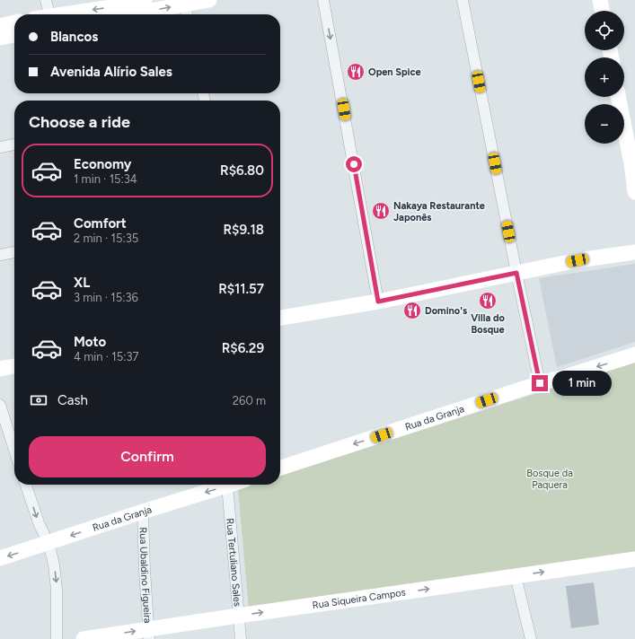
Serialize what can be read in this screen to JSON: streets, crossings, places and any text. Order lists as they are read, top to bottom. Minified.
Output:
{"streets":{"street":["Rua da Granja","Rua Tertuliano Sales","Rua Ubaldino Figueira","Rua Siqueira Campos"]},"crossings":[["Rua da Granja","Rua Tertuliano Sales"],["Rua da Granja","Rua Ubaldino Figueira"],["Rua Tertuliano Sales","Rua Siqueira Campos"],["Rua Ubaldino Figueira","Rua Siqueira Campos"]],"one_way":["Rua Siqueira Campos"],"parks":["Bosque da Paquera"],"places":{"restaurant":["Open Spice","Nakaya Restaurante Japonês","Villa do Bosque","Domino's"]},"page":{"map_buttons":["+","−"],"banner":["Blancos","Avenida Alírio Sales"],"heading":"Choose a ride","list":[{"name":"Economy","note":"1 min · 15:34","value":"R$6.80"},{"name":"Comfort","note":"2 min · 15:35","value":"R$9.18"},{"name":"XL","note":"3 min · 15:36","value":"R$11.57"},{"name":"Moto","note":"4 min · 15:37","value":"R$6.29"}],"bubble":"1 min","pay":["Cash","260 m"],"buttons":"Confirm"}}
